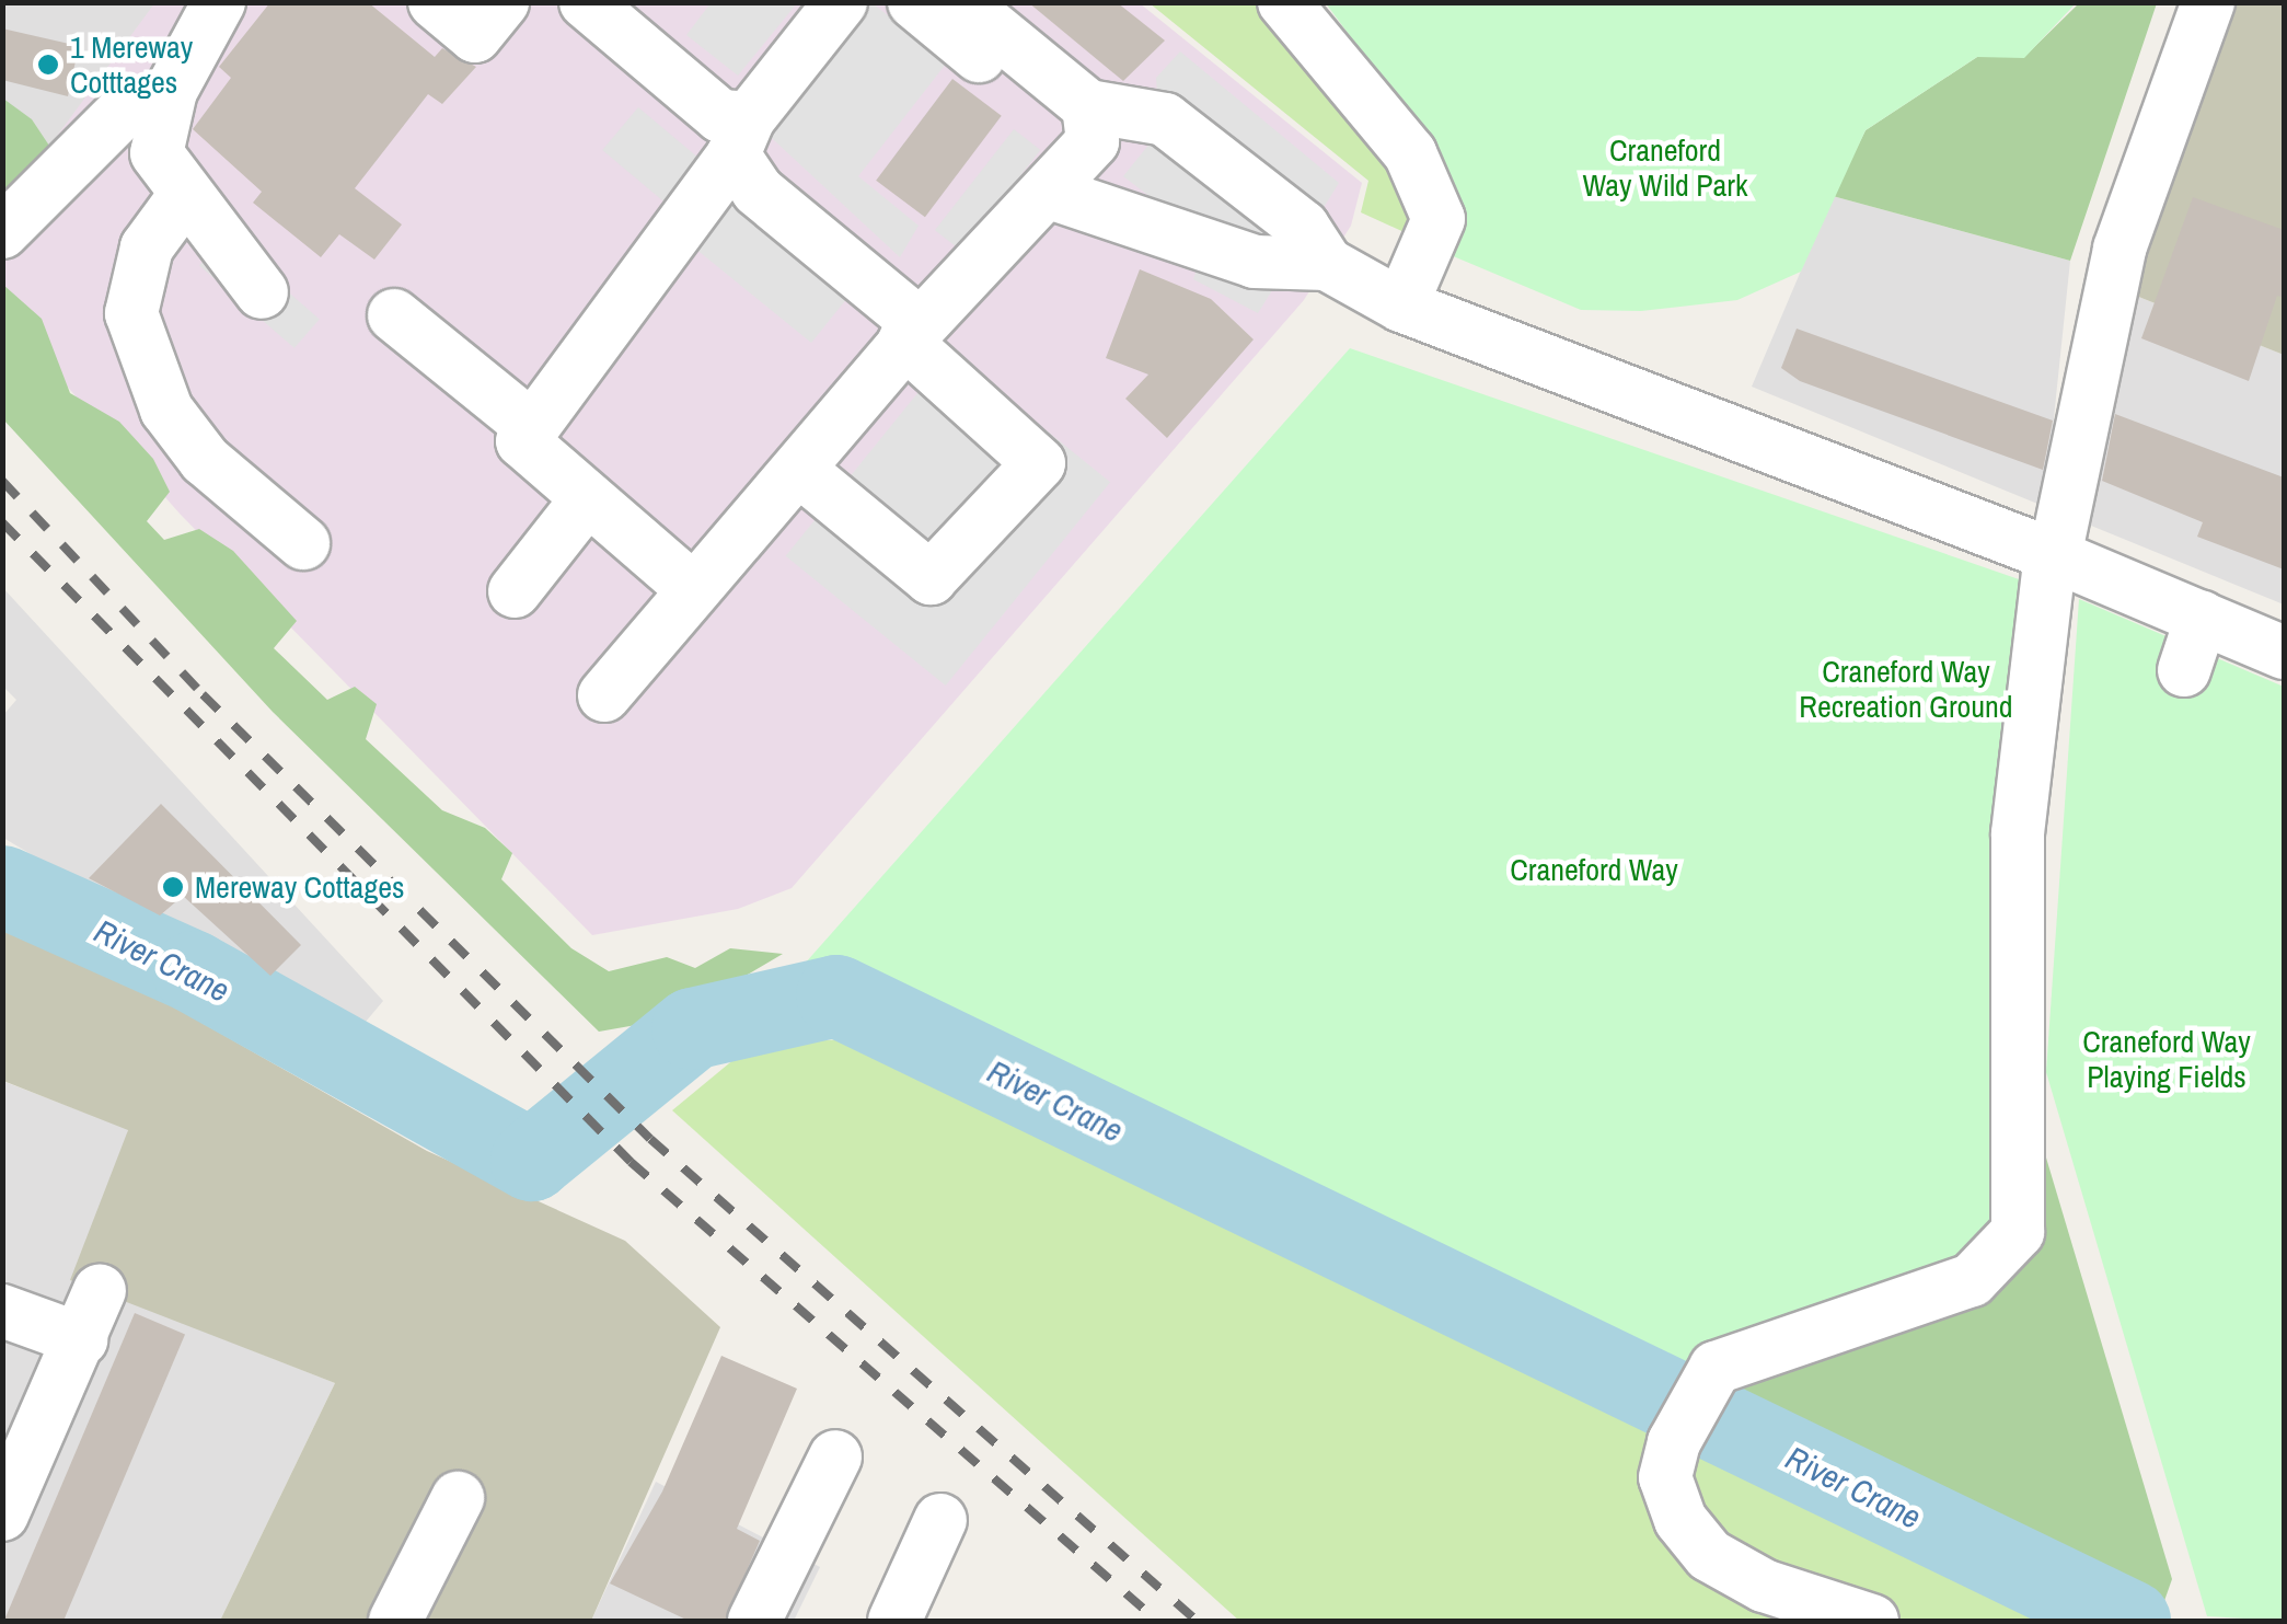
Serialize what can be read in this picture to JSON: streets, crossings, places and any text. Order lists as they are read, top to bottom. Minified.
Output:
{"water":["River Crane"],"parks":["Craneford Way Wild Park","Craneford Way Recreation Ground","Craneford Way","Craneford Way Playing Fields"],"places":["1 Mereway Cotttages","Mereway Cottages"]}
